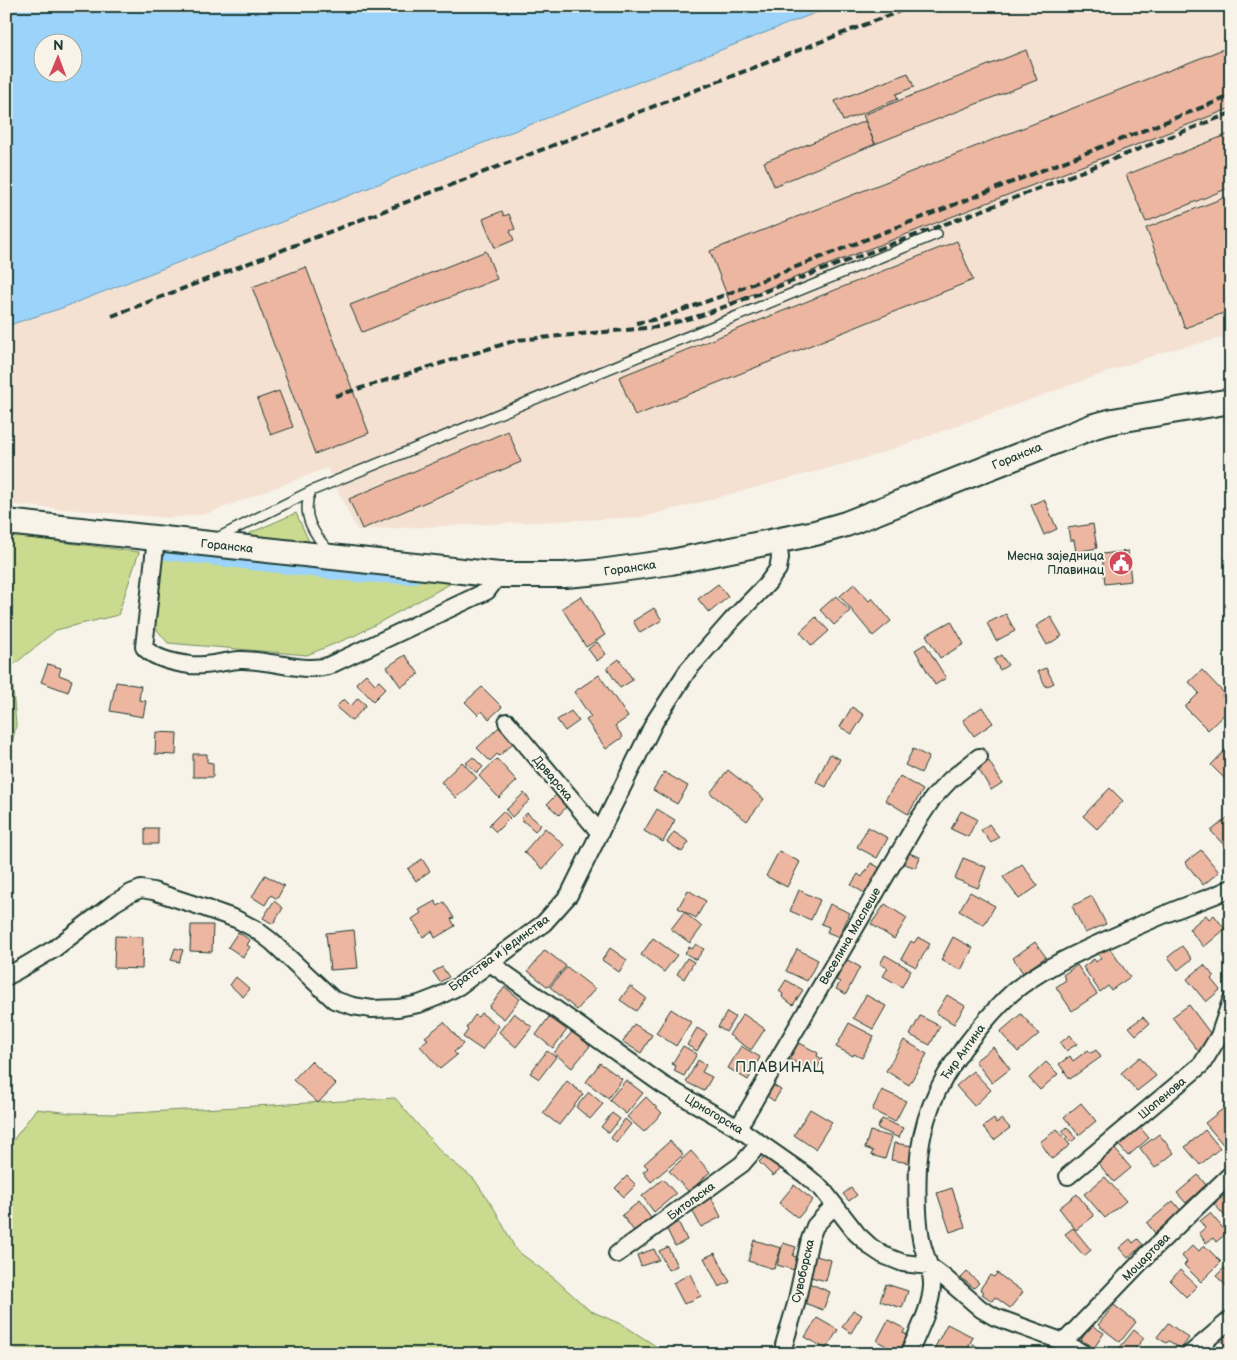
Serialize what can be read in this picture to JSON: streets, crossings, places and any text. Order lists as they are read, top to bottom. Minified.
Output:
{"streets":{"main road":["Горанска"],"street":["Дрварска","Веселина Маслеше","Братства и јединства","Ћир Антина","Шопенова","Црногорска","Битољска","Моцартова","Сувоборска"]},"crossings":[["Горанска","Братства и јединства"],["Дрварска","Братства и јединства"],["Веселина Маслеше","Црногорска"],["Братства и јединства","Црногорска"],["Ћир Антина","Црногорска"],["Црногорска","Битољска"],["Црногорска","Сувоборска"]],"districts":["ПЛАВИНАЦ"],"places":{"public building":["Месна заједница Плавинац"]},"north":"top"}
